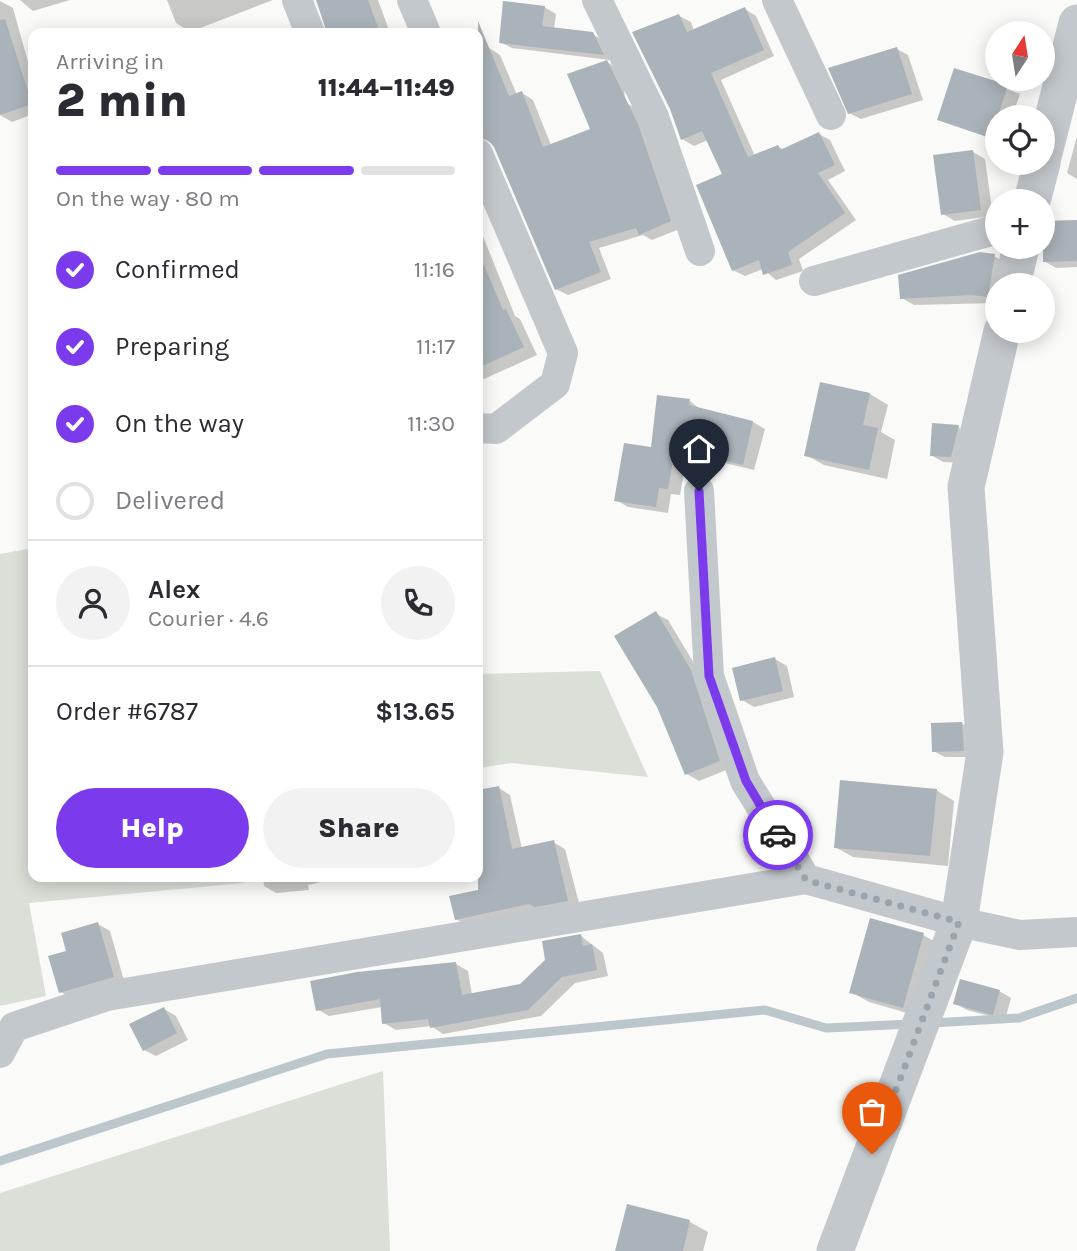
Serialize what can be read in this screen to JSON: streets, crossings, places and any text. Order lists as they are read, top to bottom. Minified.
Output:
{"north":"top","page":{"map_buttons":["+","−"],"heading":["2 min","Arriving in","11:44–11:49"],"panel":["Alex","Courier · 4.6","Order #6787","$13.65"],"bar":"On the way · 80 m","list":[["Confirmed","11:16"],["Preparing","11:17"],["On the way","11:30"],"Delivered"],"buttons":["Help","Share"]}}
